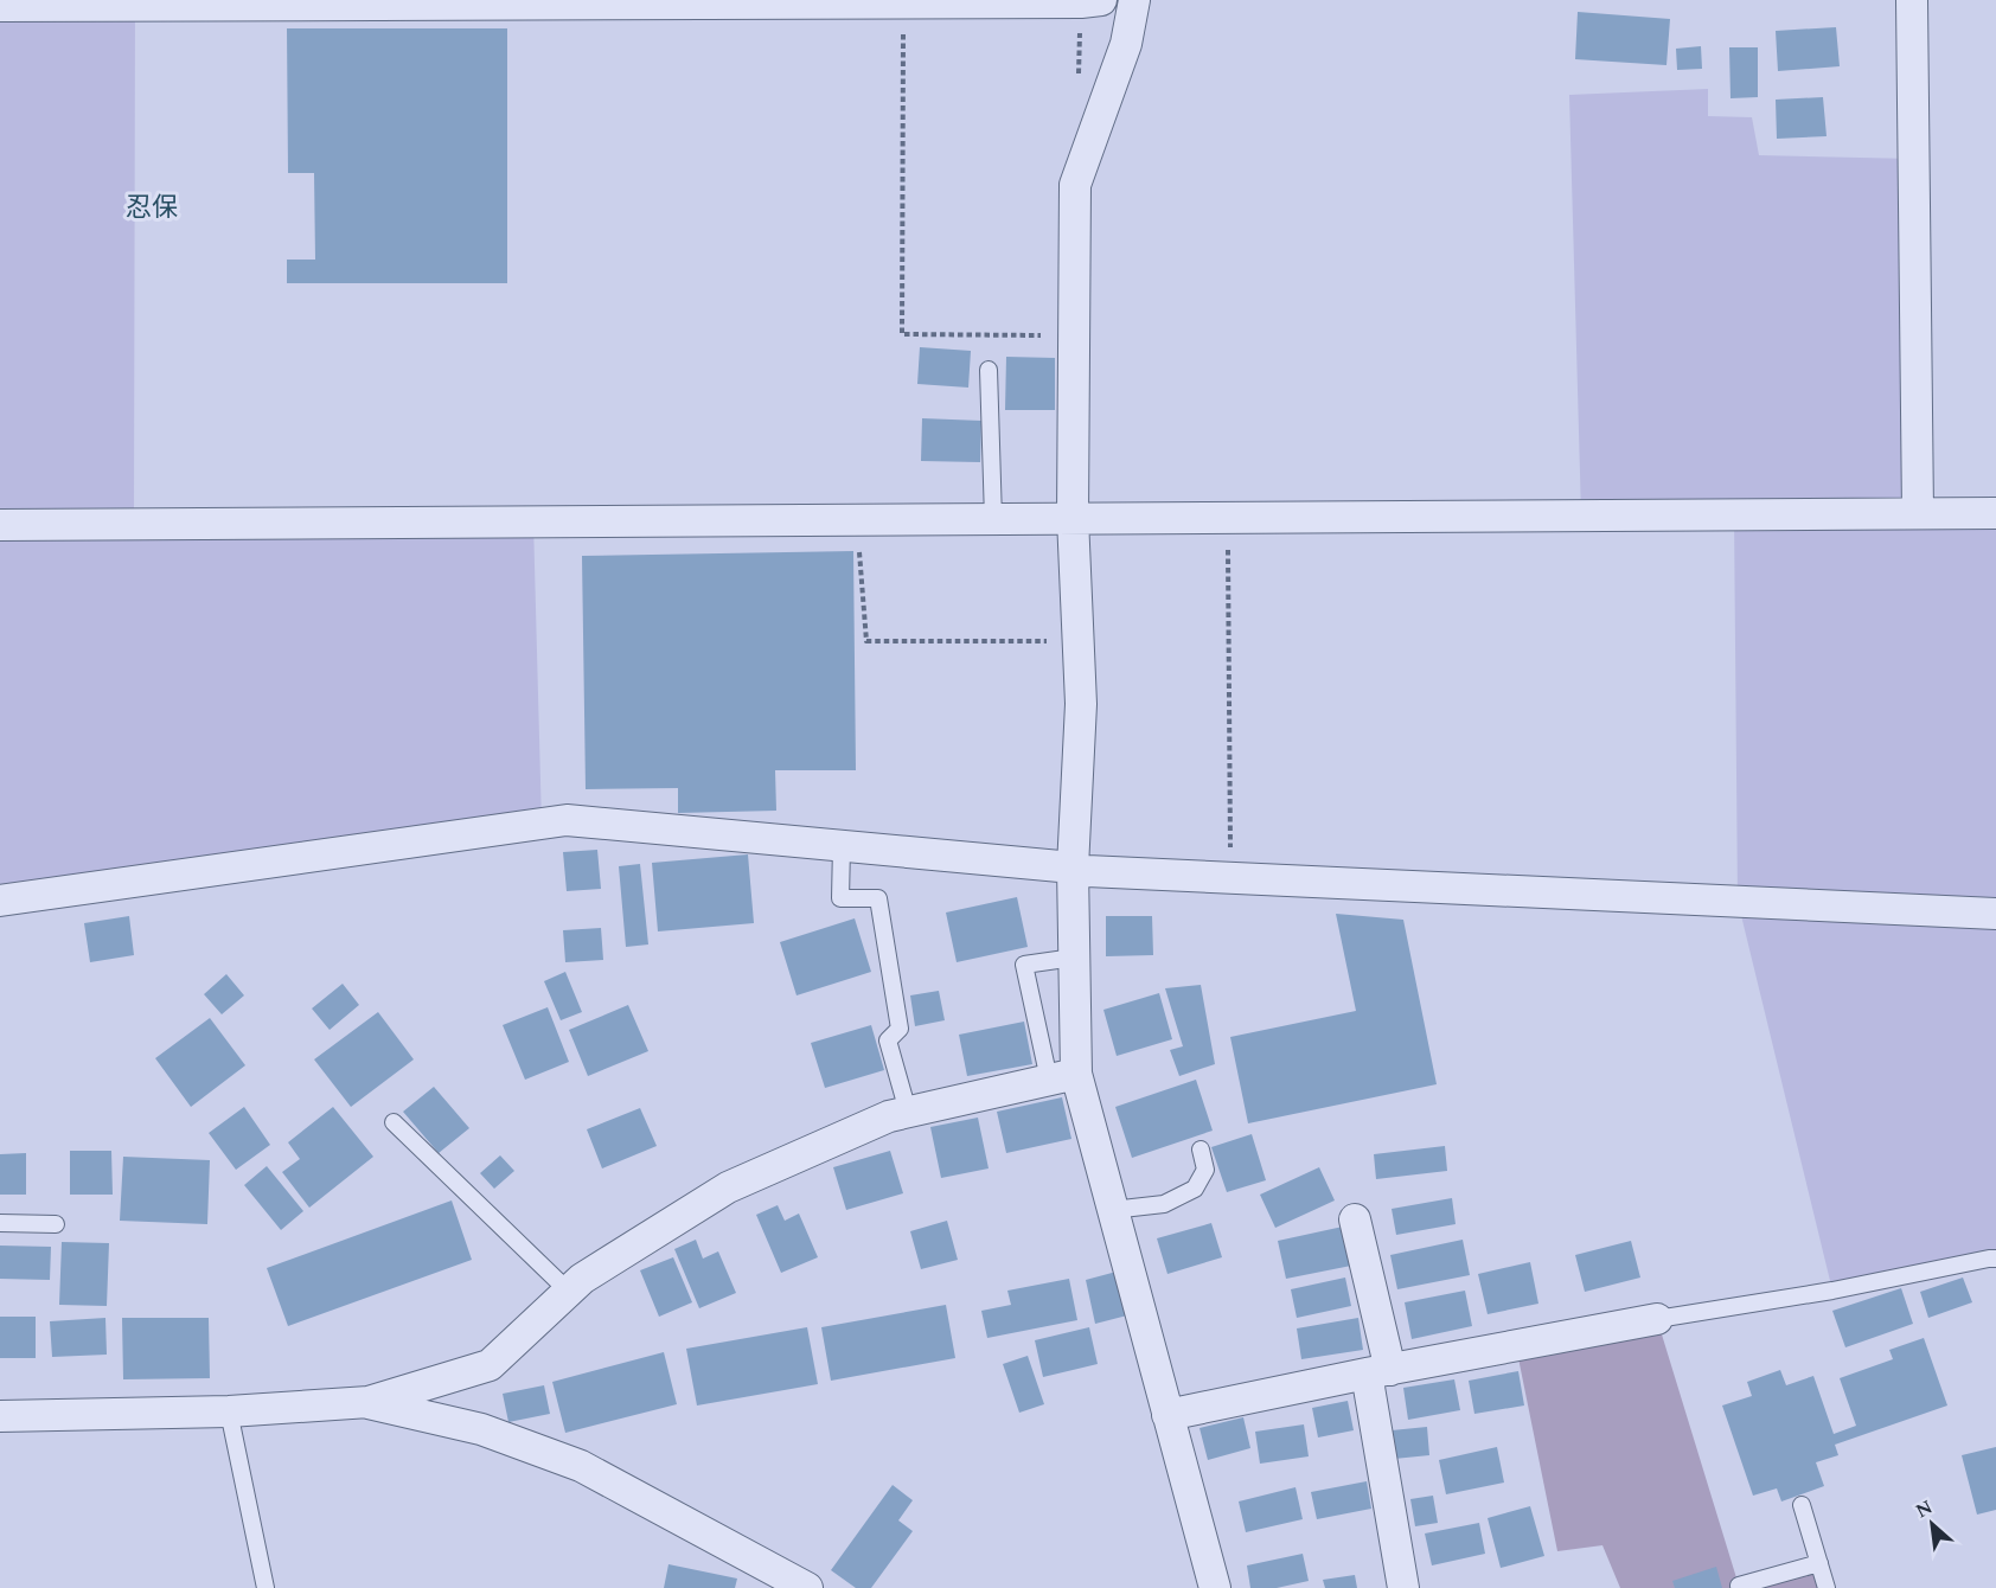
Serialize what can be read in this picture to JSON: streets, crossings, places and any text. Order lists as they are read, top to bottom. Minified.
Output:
{"districts":["忍保"],"north":"top left"}
